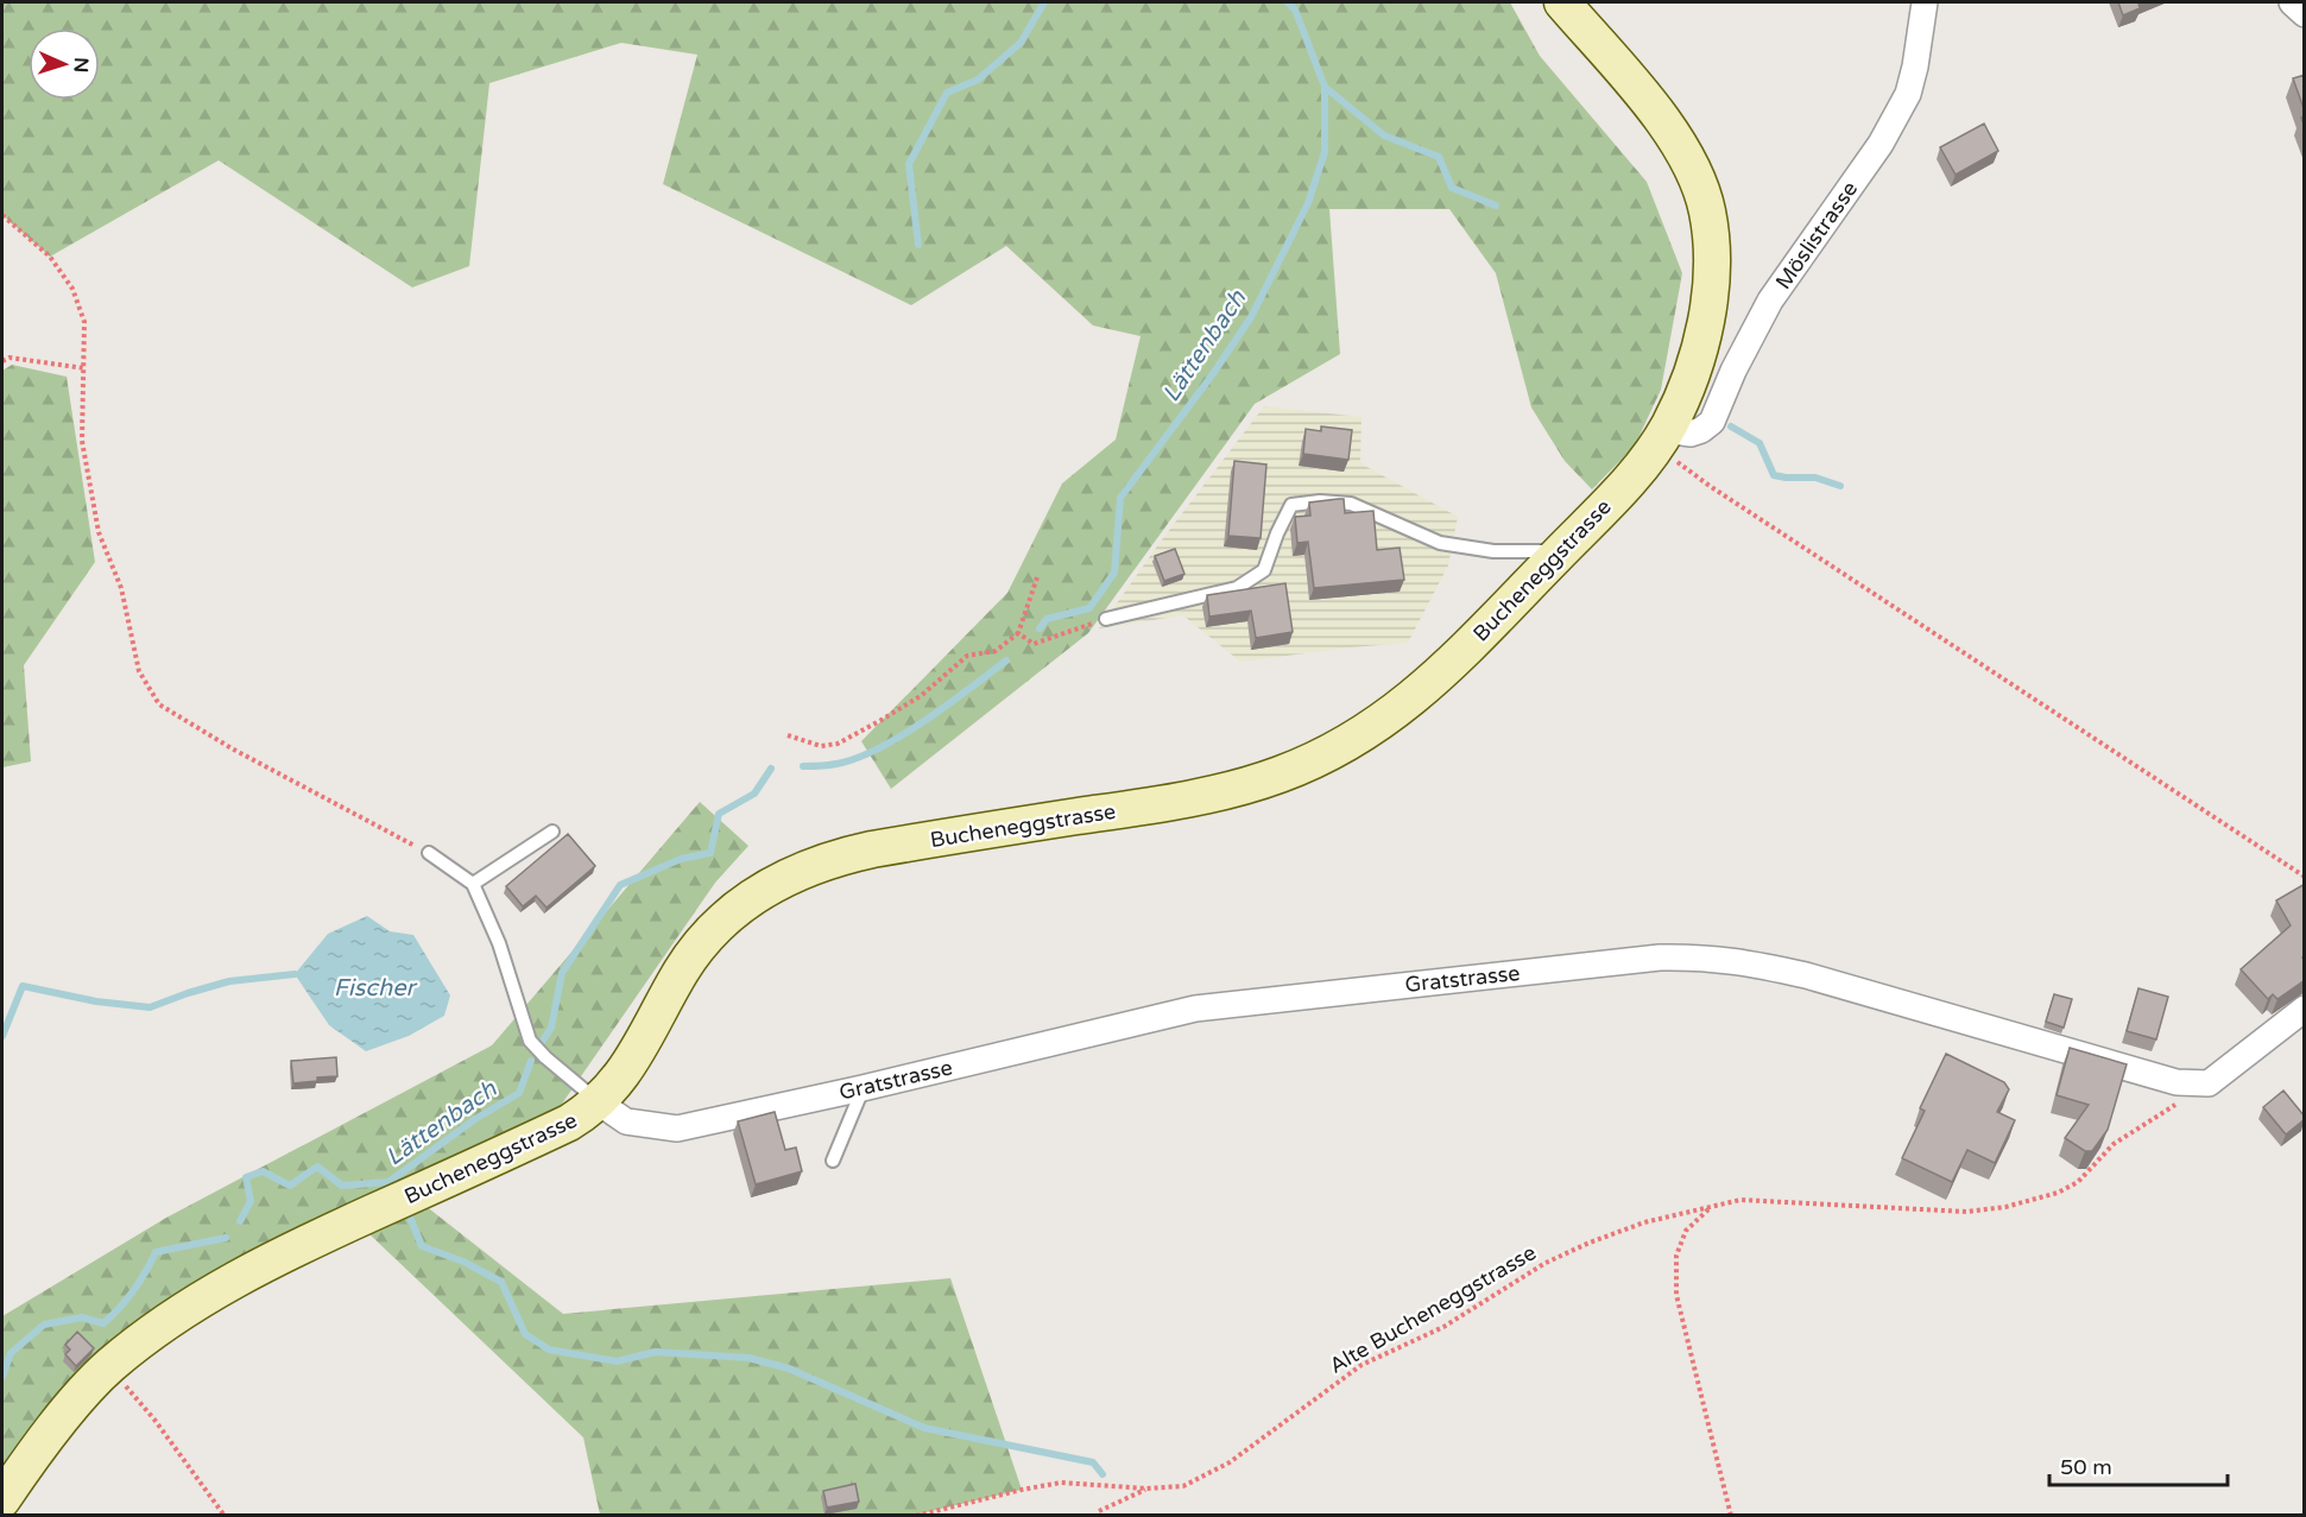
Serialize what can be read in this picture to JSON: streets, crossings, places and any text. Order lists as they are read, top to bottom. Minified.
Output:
{"streets":{"street":["Möslistrasse","Bucheneggstrasse","Gratstrasse"],"path":["Alte Bucheneggstrasse"]},"crossings":[["Möslistrasse","Bucheneggstrasse"],["Bucheneggstrasse","Gratstrasse"],["Gratstrasse","Alte Bucheneggstrasse"]],"water":["Lättenbach","Fischer"],"scale_bar":"50 m","north":"right"}
